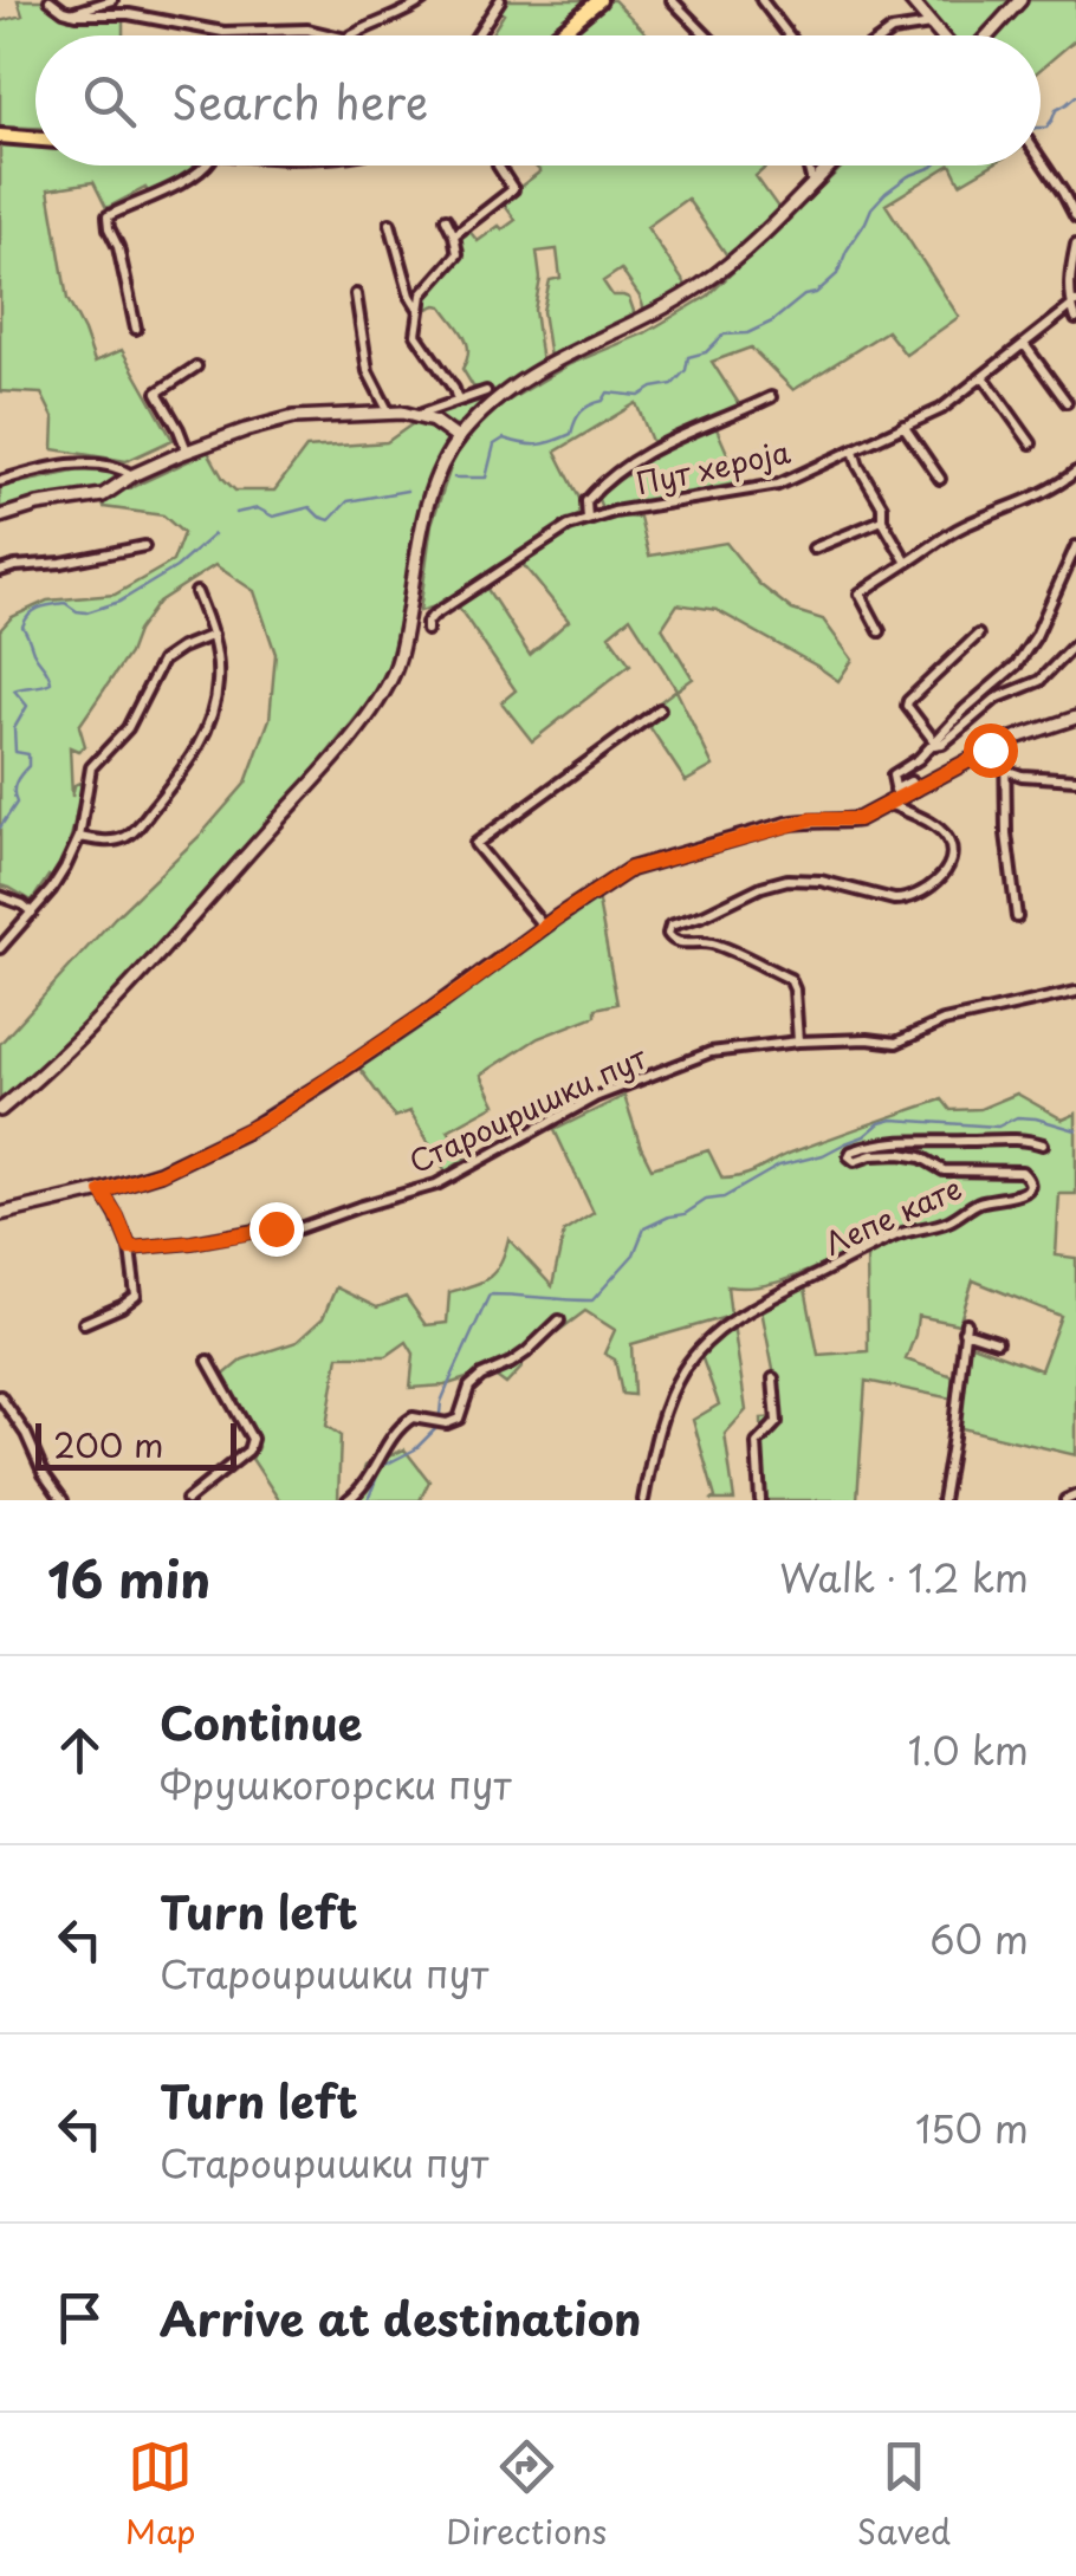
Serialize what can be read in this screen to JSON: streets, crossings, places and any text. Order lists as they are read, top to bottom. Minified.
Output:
{"streets":{"street":["Пут хероја","Староиришки пут","Лепе кате"]},"scale_bar":"200 m","page":{"search":"Search here","scale":"200 m","heading":["16 min","Walk · 1.2 km"],"list":[["Continue","Фрушкогорски пут","1.0 km"],["Turn left","Староиришки пут","60 m"],["Turn left","Староиришки пут","150 m"],"Arrive at destination"],"nav":["Map","Directions","Saved"]}}
